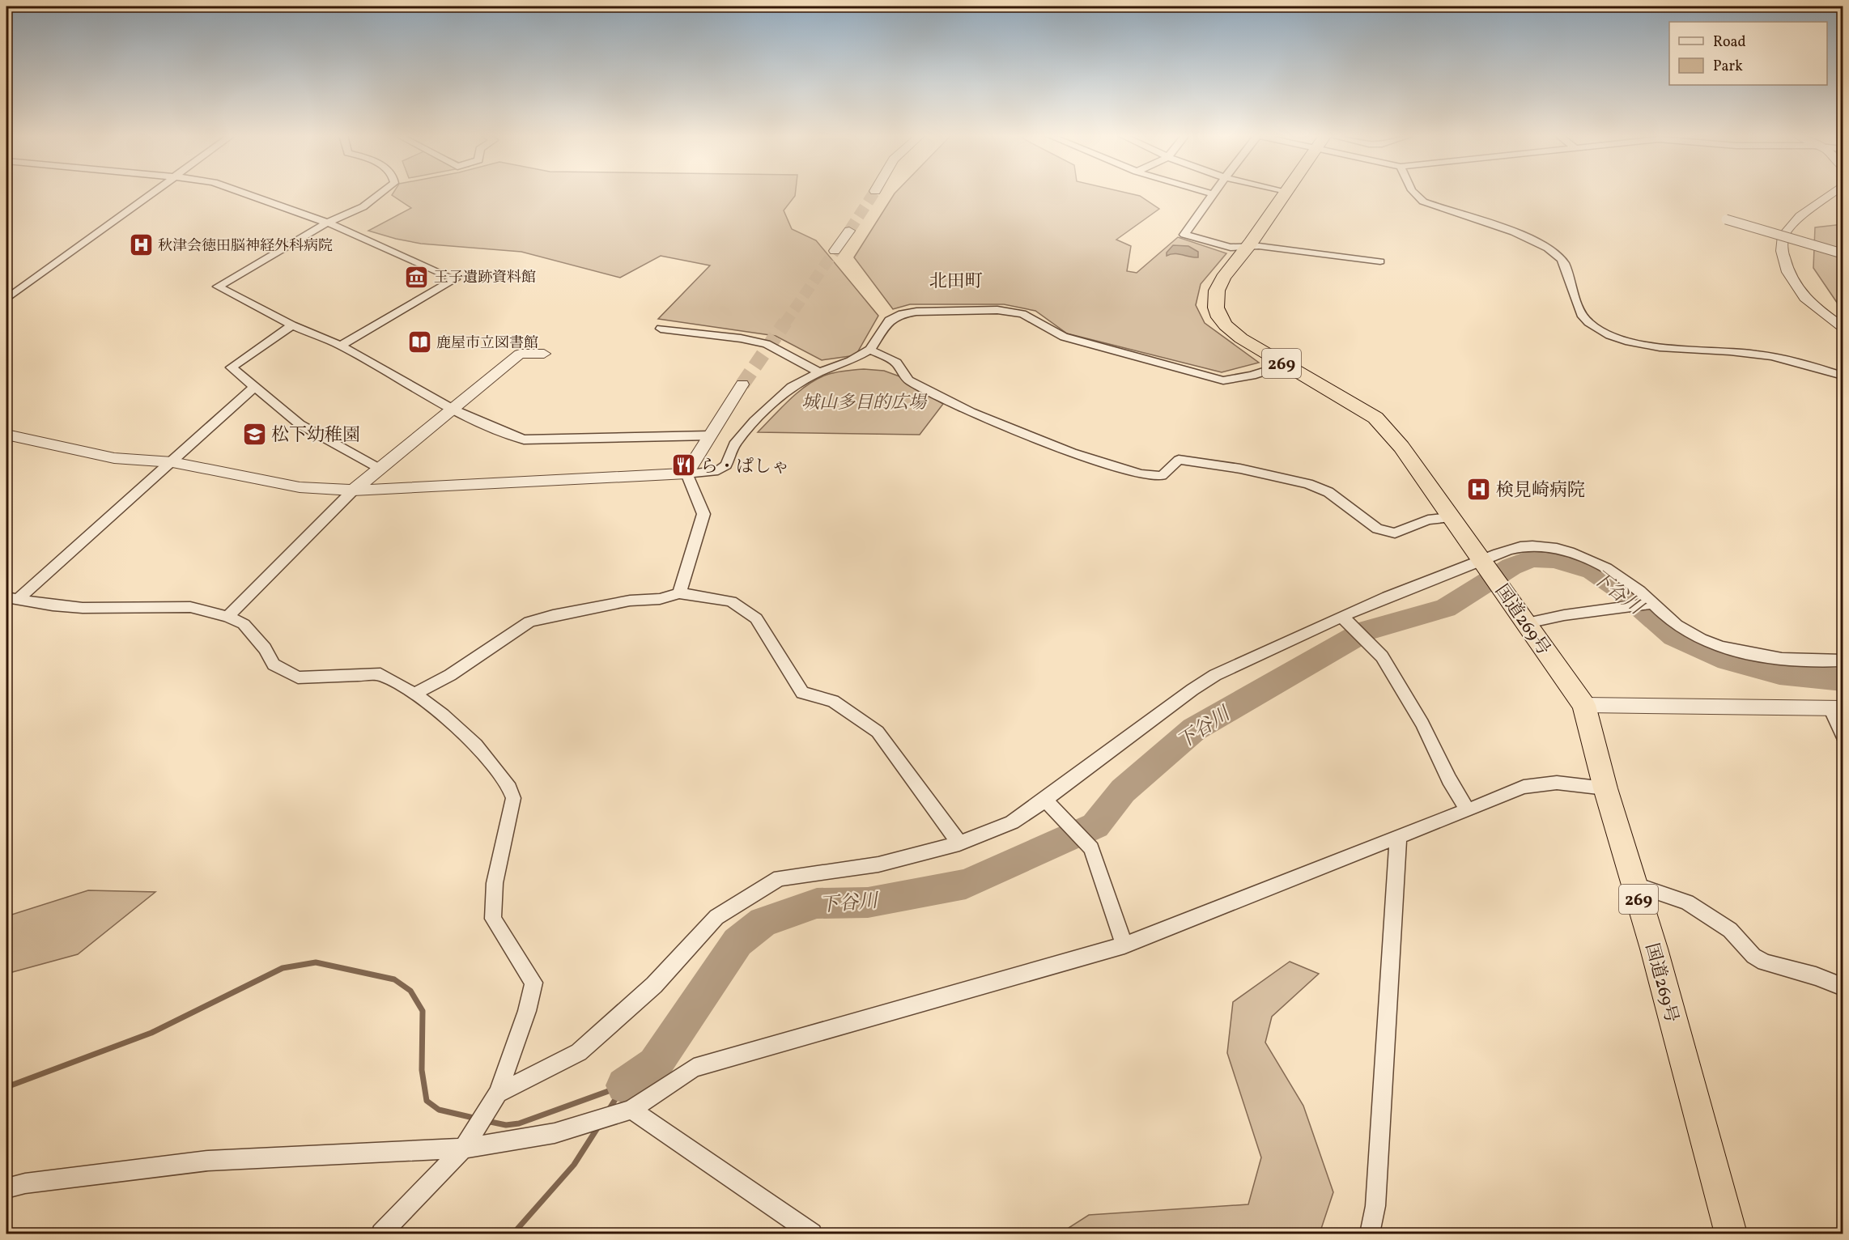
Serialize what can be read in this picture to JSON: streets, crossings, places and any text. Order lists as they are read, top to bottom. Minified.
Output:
{"streets":{"highway":["269","国道269号"]},"districts":["北田町"],"water":["下谷川"],"parks":["城山多目的広場"],"places":{"hospital":["秋津会徳田脳神経外科病院","検見崎病院"],"museum":["王子遺跡資料館"],"library":["鹿屋市立図書館"],"school or university":["松下幼稚園"],"restaurant":["ら・ぱしゃ"]},"legend":["Road","Park"]}
